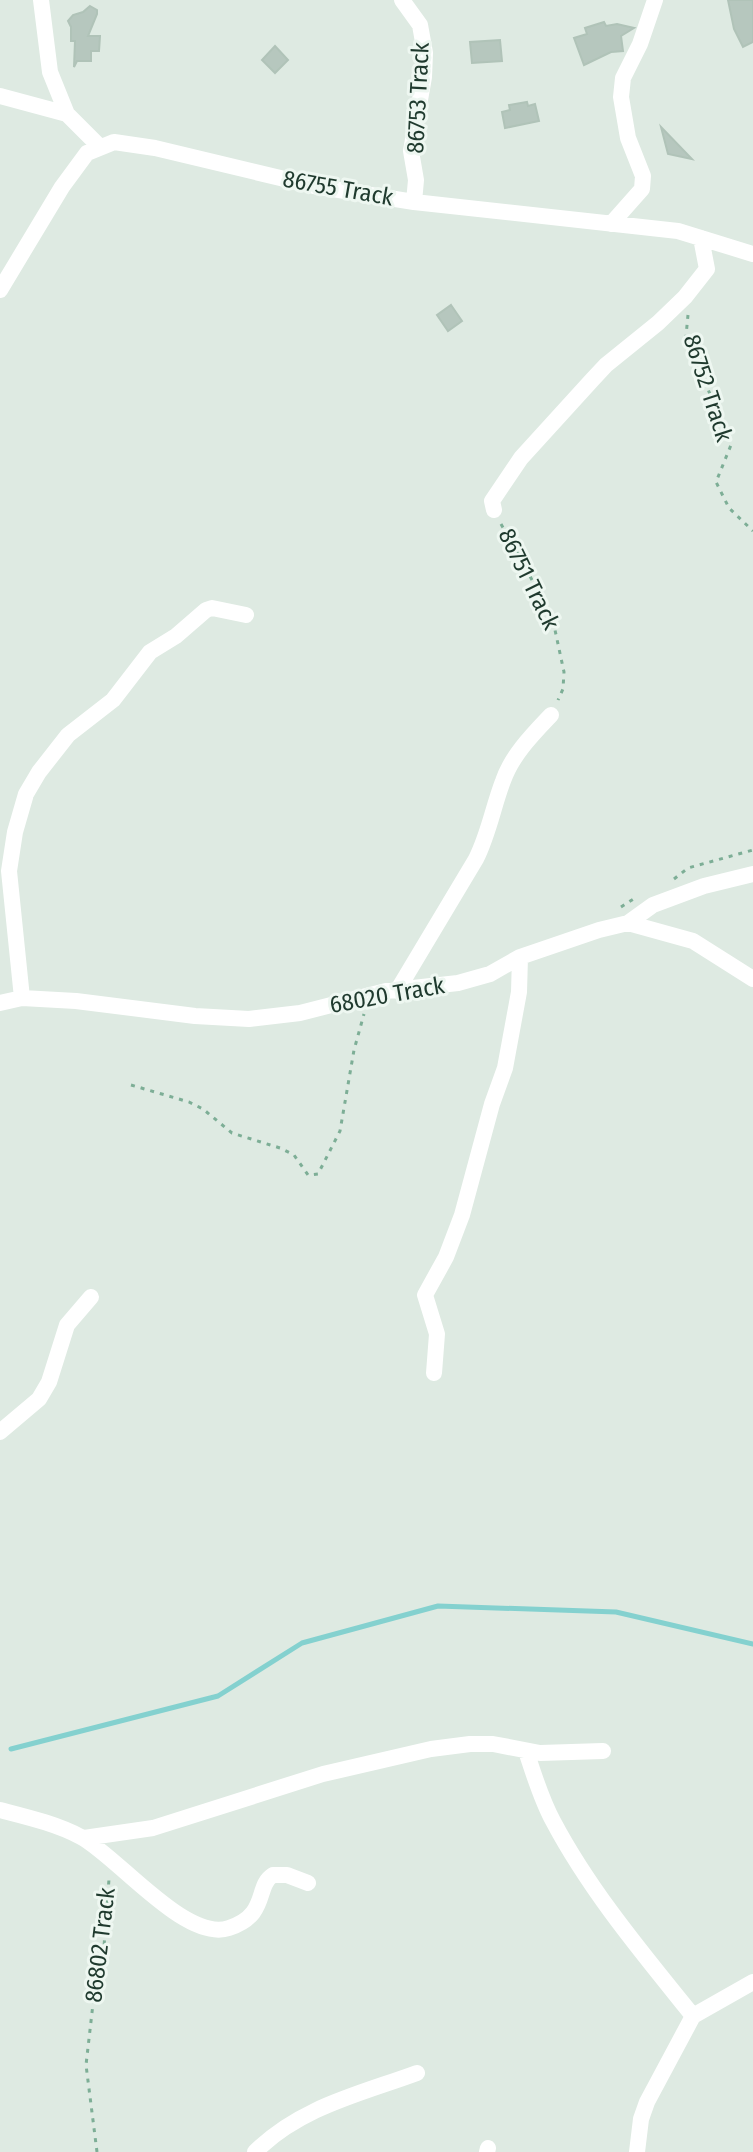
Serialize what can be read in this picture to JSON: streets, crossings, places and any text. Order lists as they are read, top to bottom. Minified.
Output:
{"streets":{"street":["86753 Track","86755 Track","86751 Track","68020 Track","86802 Track"],"path":["86752 Track"]},"crossings":[["86753 Track","86755 Track"],["86752 Track","86751 Track"]]}
